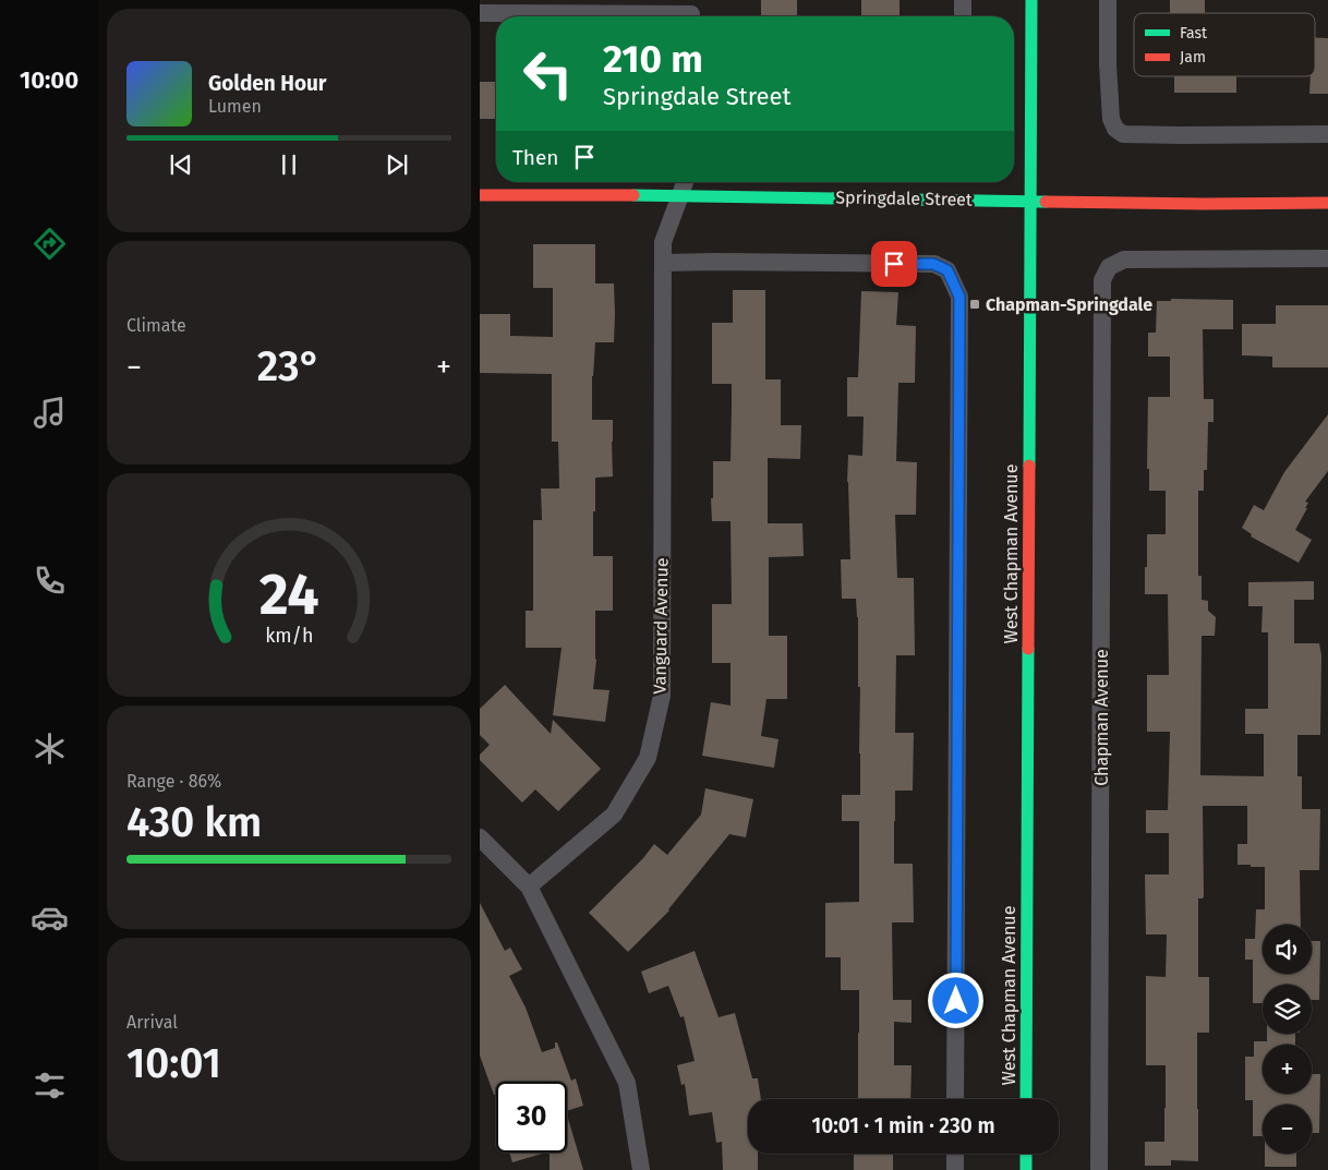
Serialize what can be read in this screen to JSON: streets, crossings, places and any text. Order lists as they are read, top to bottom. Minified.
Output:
{"streets":{"main road":["Springdale Street","West Chapman Avenue"],"street":["Vanguard Avenue","Chapman Avenue"]},"crossings":[["Springdale Street","West Chapman Avenue"],["Springdale Street","Vanguard Avenue"]],"places":{"transit":["Chapman-Springdale"]},"legend":["Fast","Jam"],"page":{"tabs":"10:00","turn":["210 m","Springdale Street"],"song":["Golden Hour","Lumen"],"then":"Then","tile":["Climate",["Range · 86%","430 km"],["Arrival","10:01"]],"heat":["−","23°","+"],"map_buttons":["+","−"],"limit":"30","trip":"10:01 · 1 min · 230 m","gauge":["24","km/h"]}}
